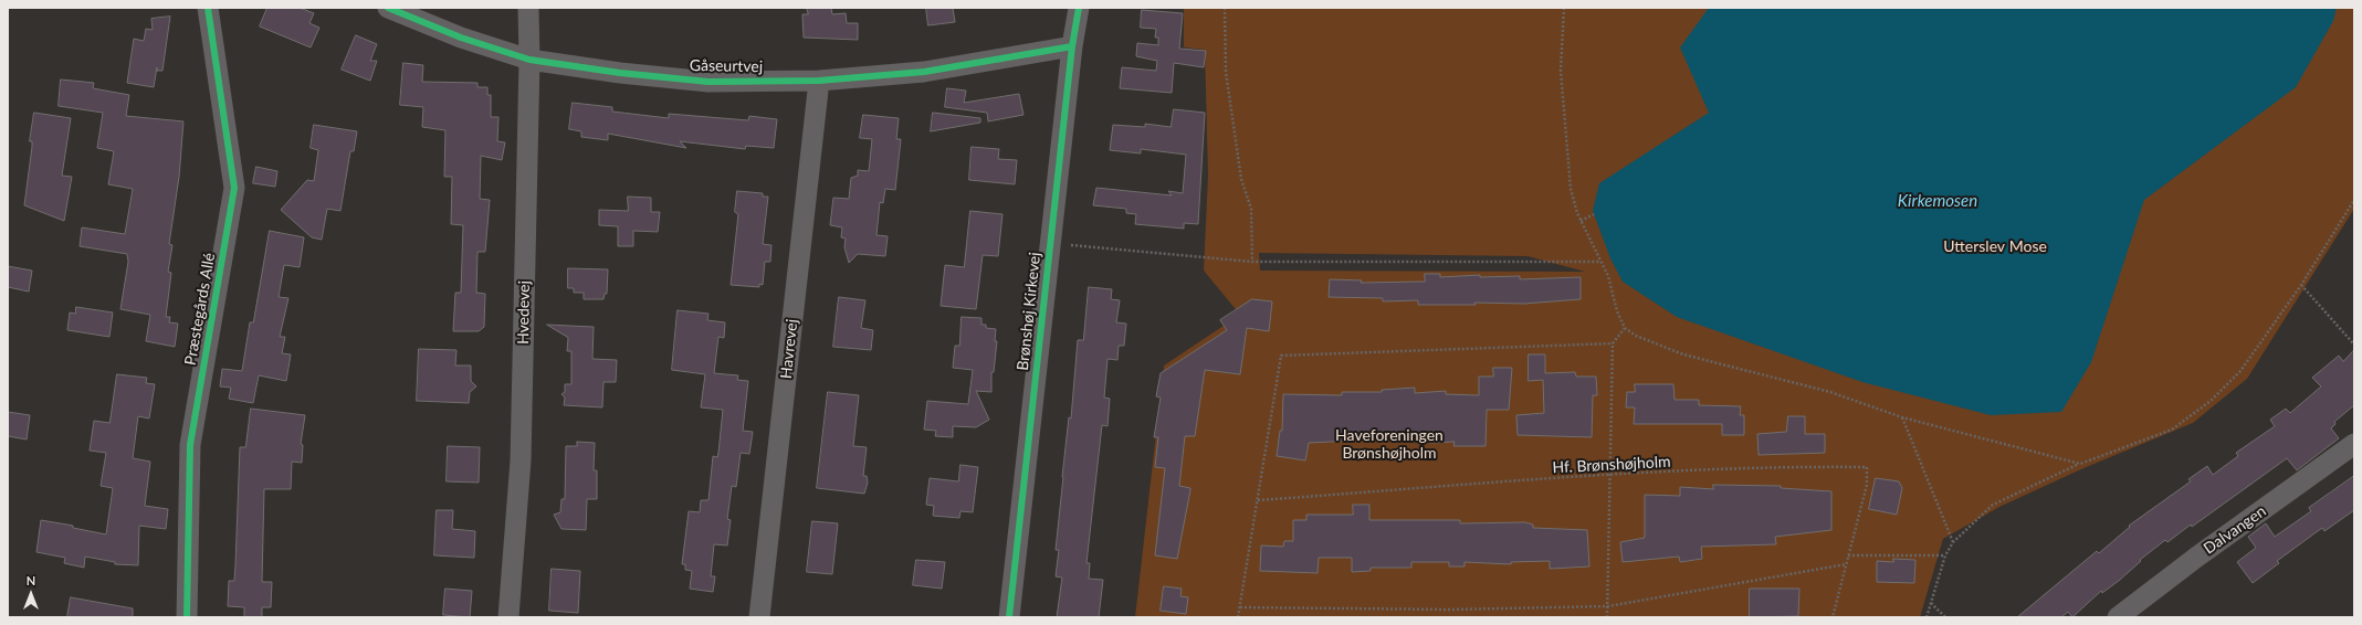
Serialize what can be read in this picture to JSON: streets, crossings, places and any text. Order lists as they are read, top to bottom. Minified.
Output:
{"streets":{"street":["Gåseurtvej","Præstegårds Allé","Brønshøj Kirkevej","Hvedevej","Havrevej","Dalvangen"],"path":["Hf. Brønshøjholm"]},"crossings":[["Gåseurtvej","Brønshøj Kirkevej"],["Gåseurtvej","Hvedevej"],["Gåseurtvej","Havrevej"]],"water":["Kirkemosen"],"parks":["Utterslev Mose","Haveforeningen Brønshøjholm"],"north":"top"}
